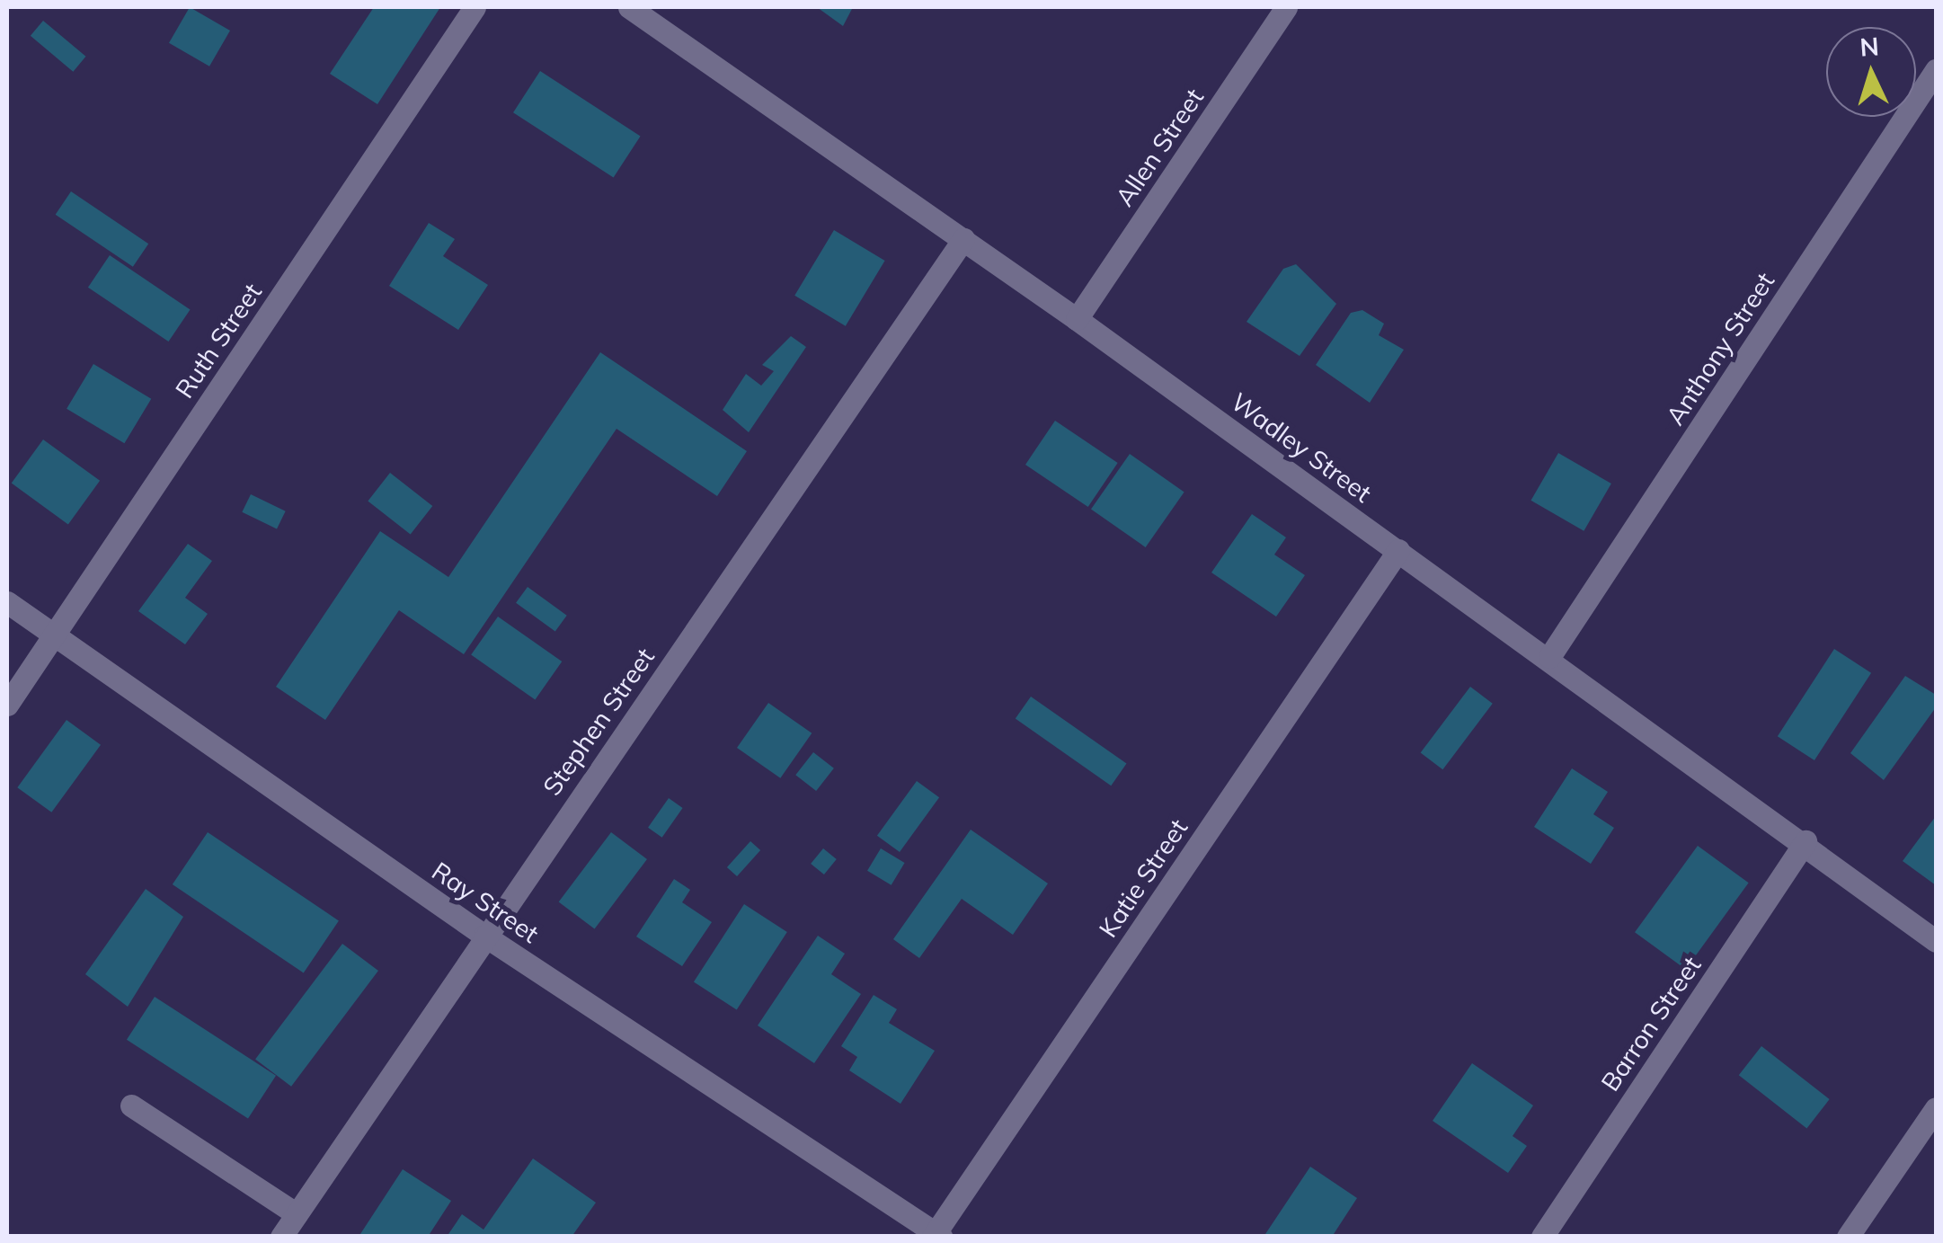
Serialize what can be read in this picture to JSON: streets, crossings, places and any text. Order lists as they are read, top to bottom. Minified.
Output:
{"streets":{"street":["Allen Street","Ruth Street","Anthony Street","Wadley Street","Stephen Street","Katie Street","Ray Street","Barron Street"]},"crossings":[["Allen Street","Wadley Street"],["Ruth Street","Ray Street"],["Anthony Street","Wadley Street"],["Wadley Street","Stephen Street"],["Wadley Street","Katie Street"],["Wadley Street","Barron Street"],["Stephen Street","Ray Street"],["Katie Street","Ray Street"]],"north":"top"}
